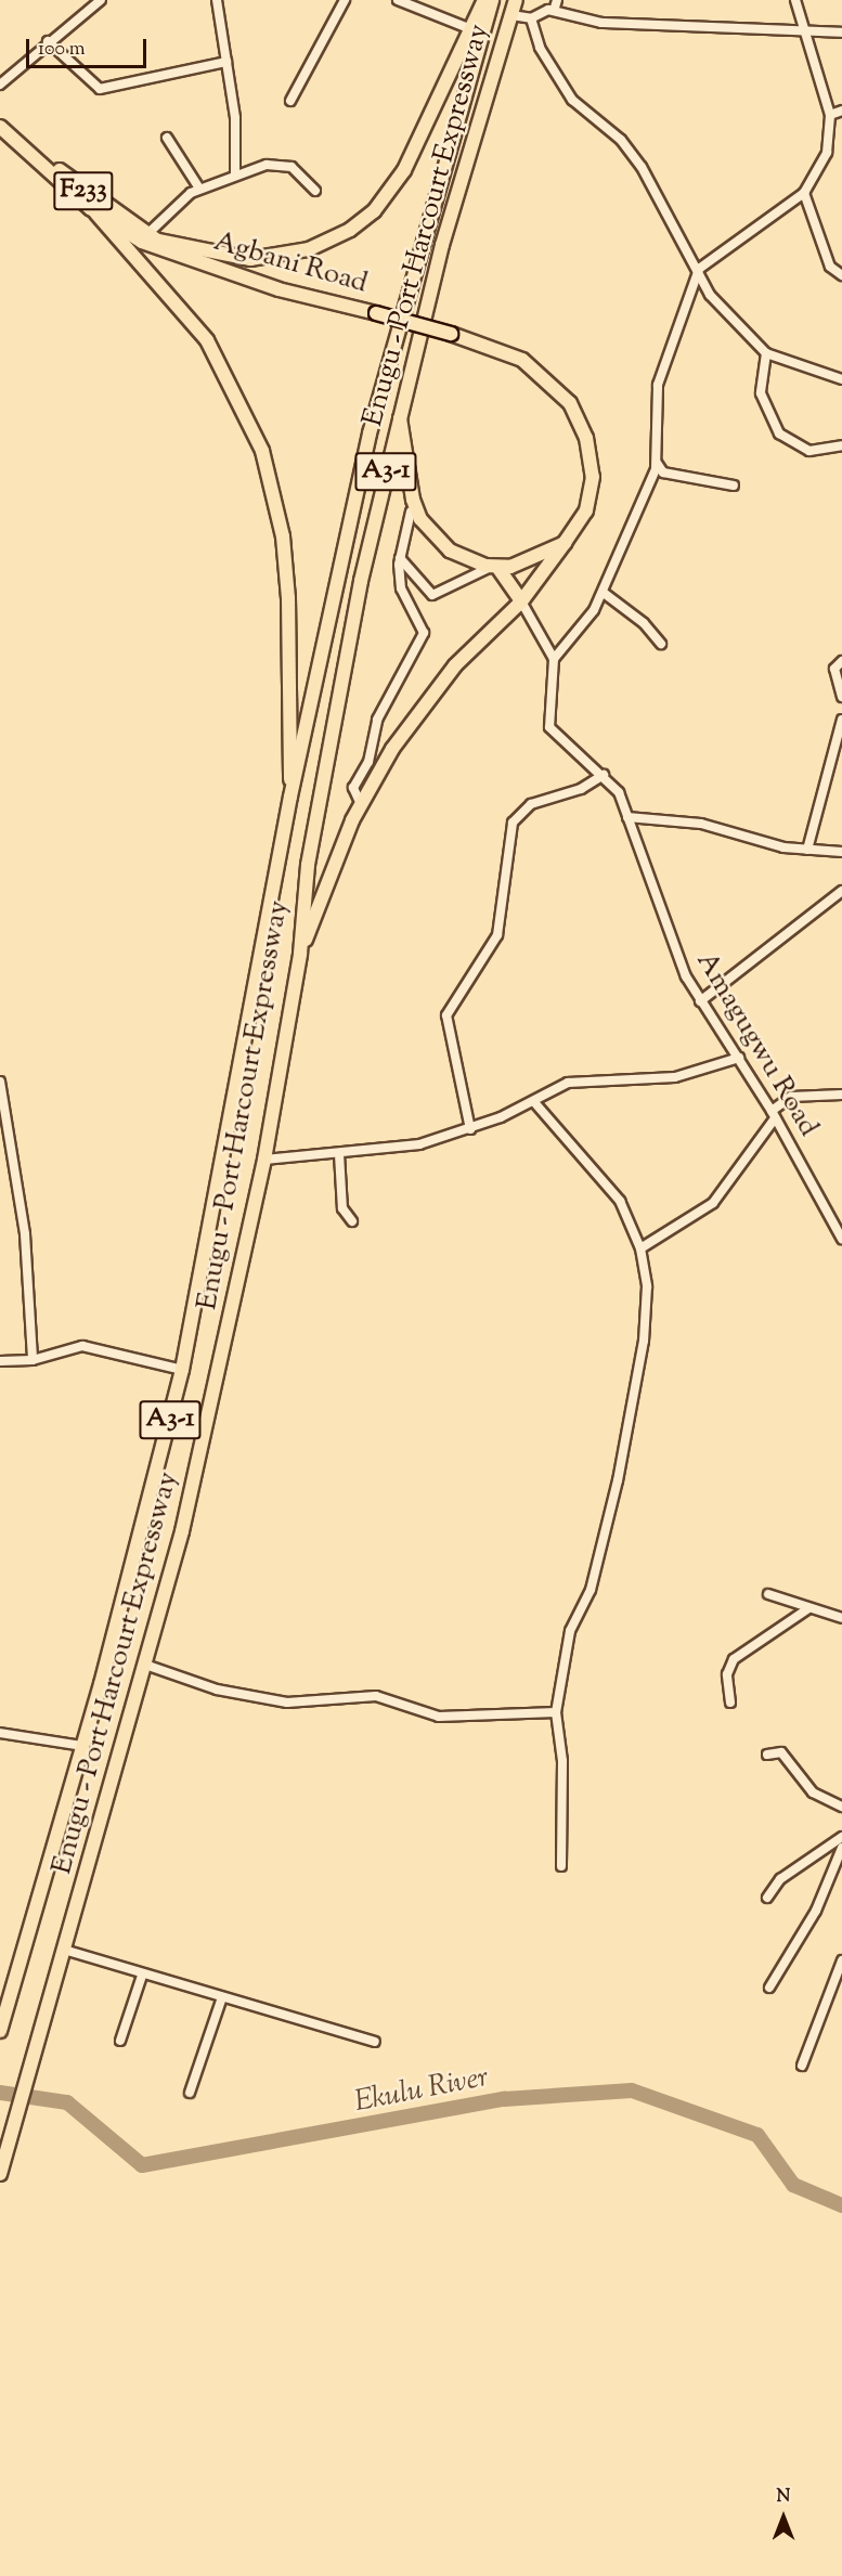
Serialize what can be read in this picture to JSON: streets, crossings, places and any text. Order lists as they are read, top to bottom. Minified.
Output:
{"streets":{"main road":["F233","Enugu - Port Harcourt Expressway","Agbani Road","A3-1"],"street":["Amagugwu Road"]},"crossings":[["Enugu - Port Harcourt Expressway","Agbani Road"]],"water":["Ekulu River"],"scale_bar":"100 m","north":"top"}
